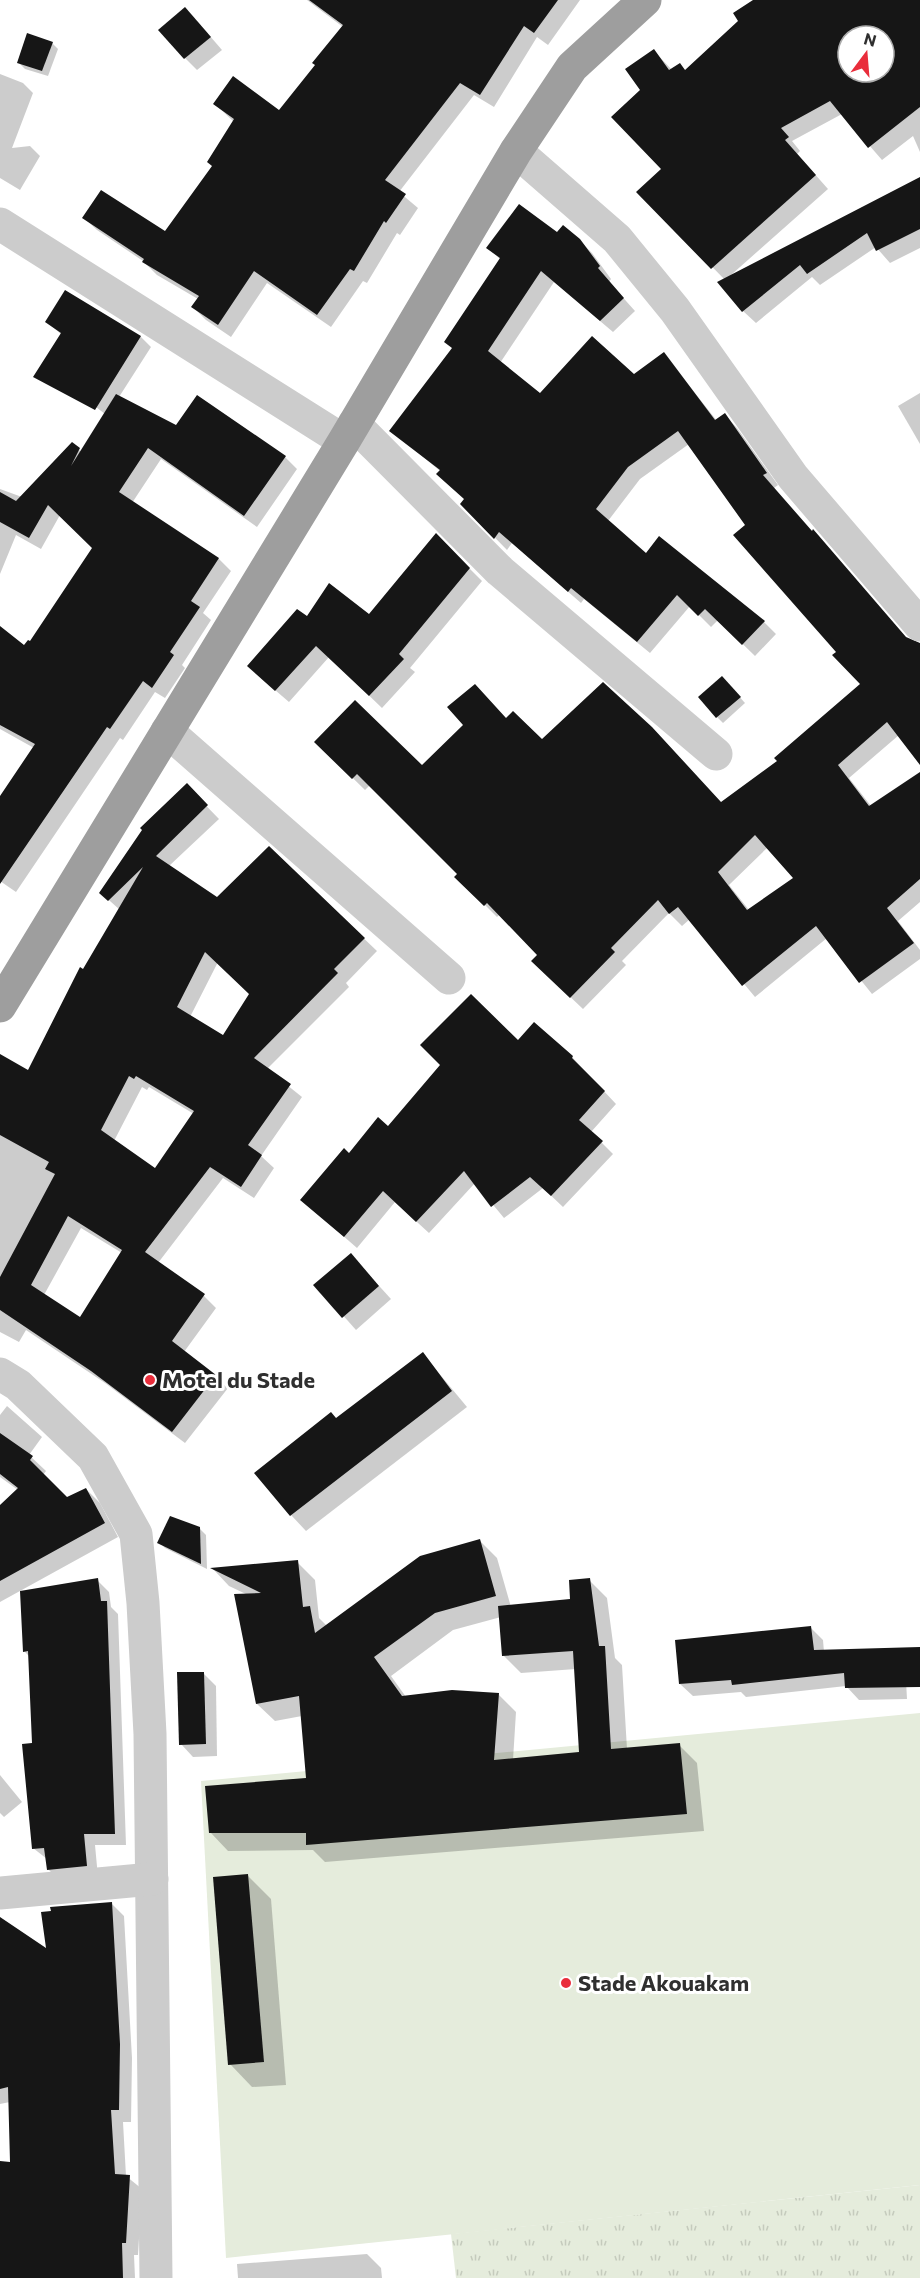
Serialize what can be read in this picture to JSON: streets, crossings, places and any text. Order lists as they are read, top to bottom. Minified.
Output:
{"places":["Motel du Stade","Stade Akouakam"],"north":"top"}
